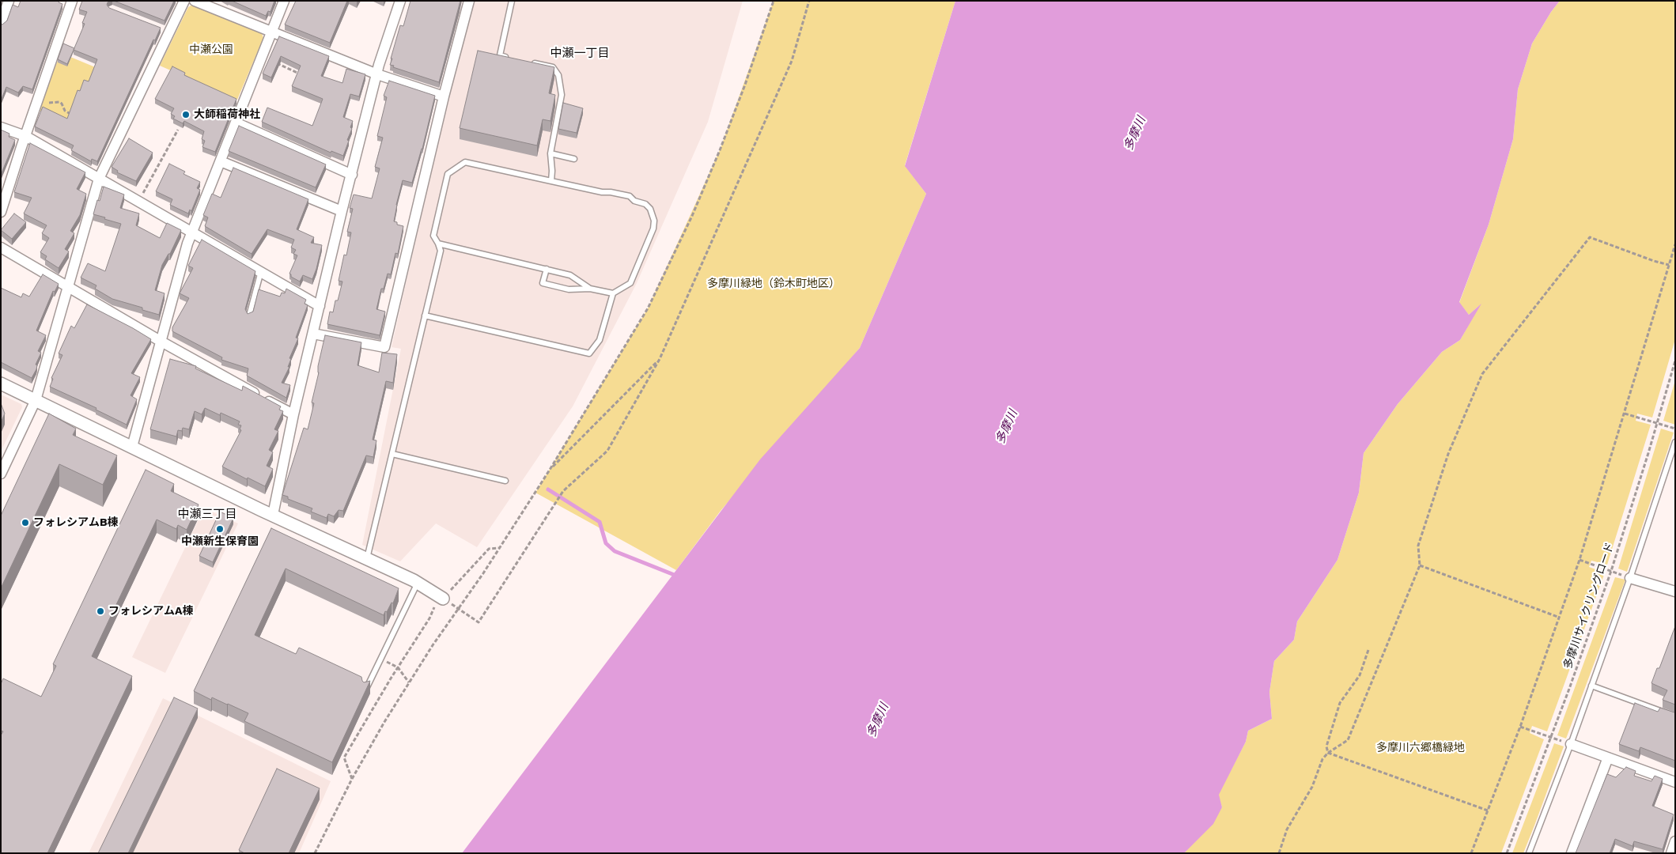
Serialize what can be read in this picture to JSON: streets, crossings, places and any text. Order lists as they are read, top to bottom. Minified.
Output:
{"streets":{"path":["多摩川サイクリングロード"]},"districts":["中瀬一丁目","中瀬三丁目"],"water":["多摩川"],"parks":["中瀬公園","多摩川緑地（鈴木町地区）","多摩川六郷橋緑地"],"places":["大師稲荷神社","フォレシアムB棟","中瀬新生保育園","フォレシアムA棟"]}
